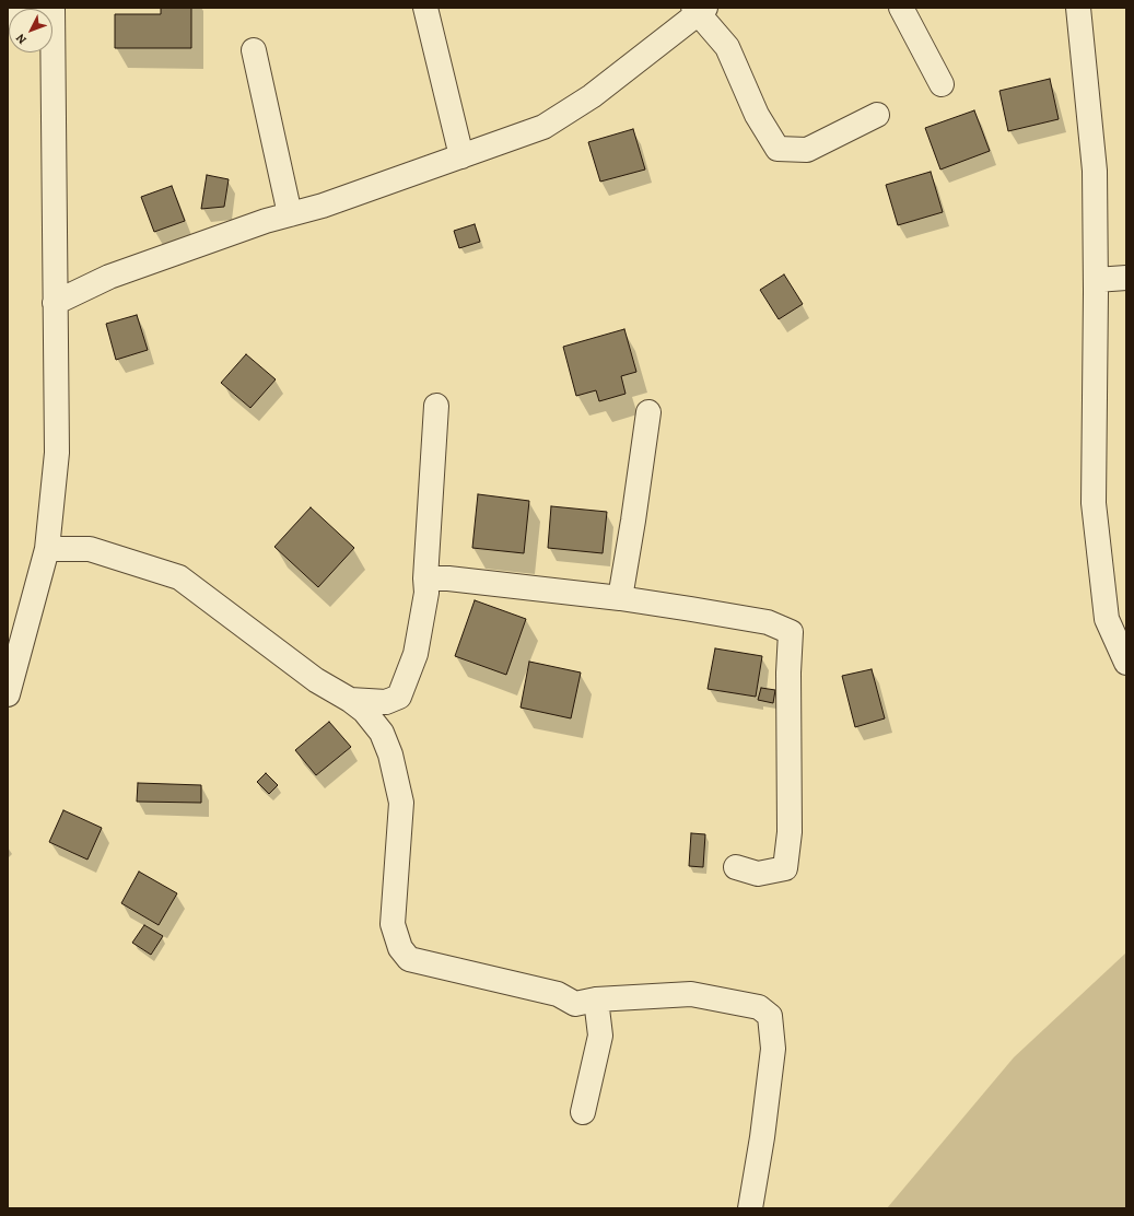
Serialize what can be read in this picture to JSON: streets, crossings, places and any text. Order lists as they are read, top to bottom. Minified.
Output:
{"north":"bottom left"}
